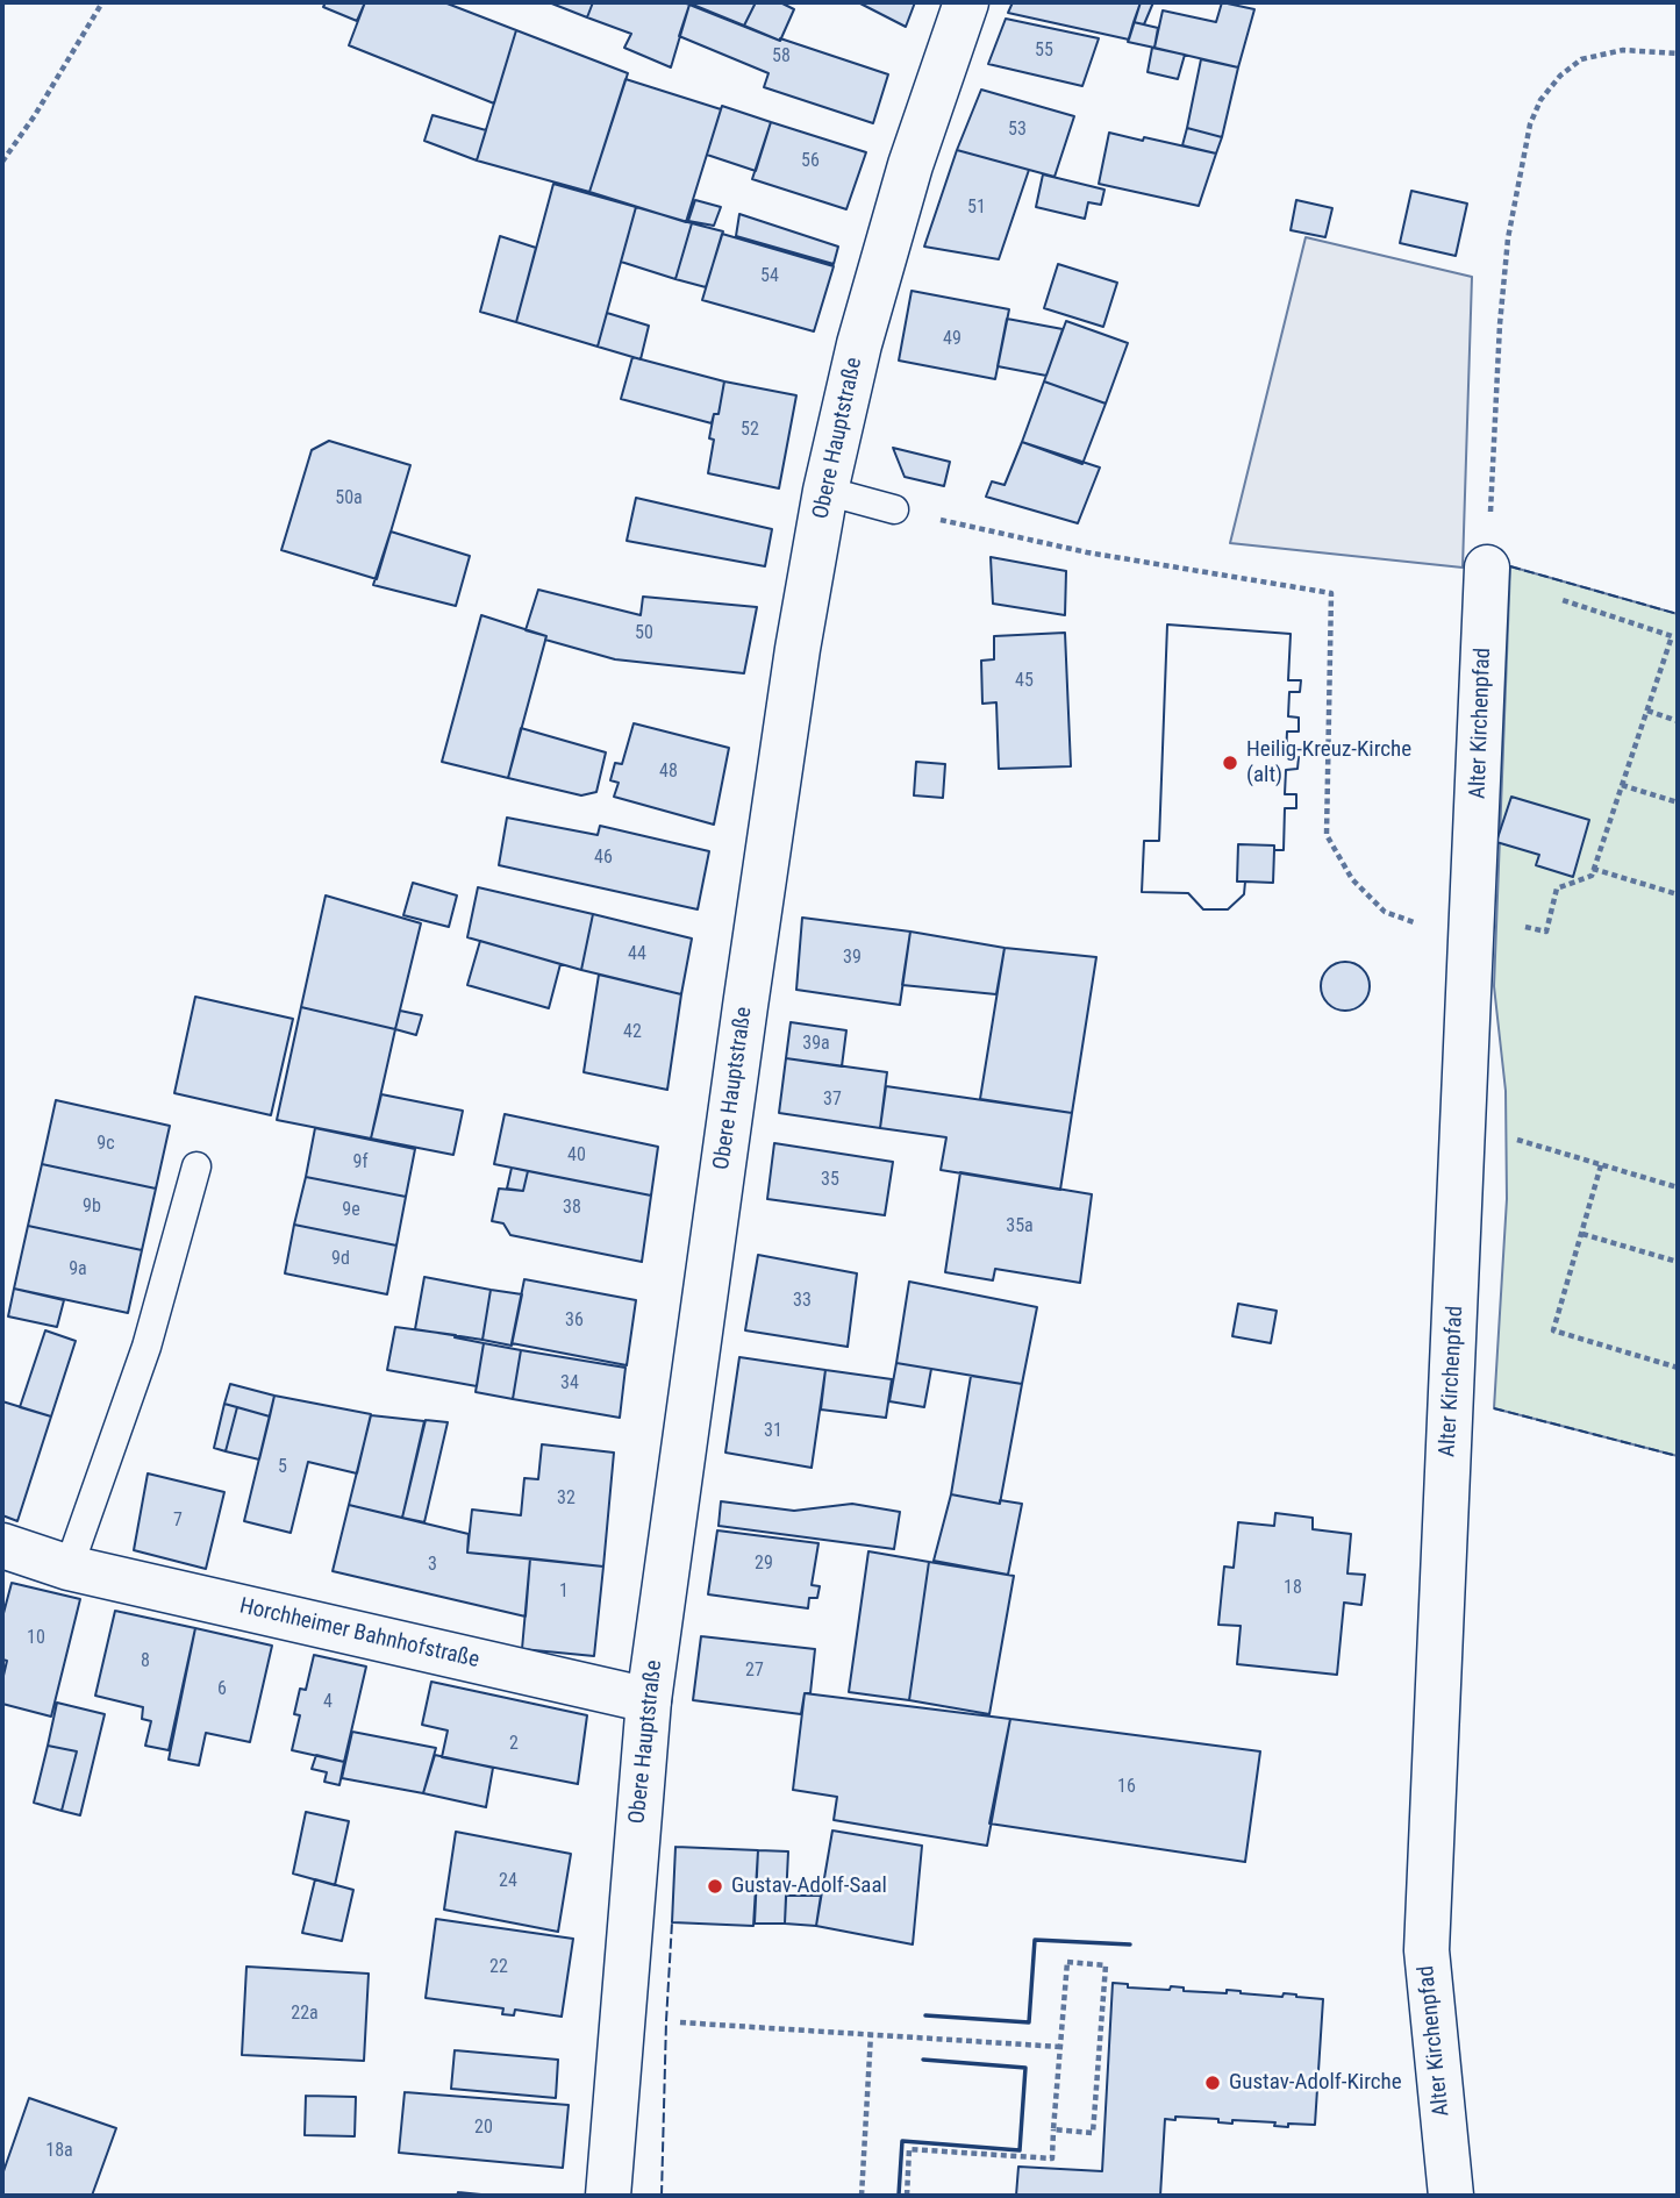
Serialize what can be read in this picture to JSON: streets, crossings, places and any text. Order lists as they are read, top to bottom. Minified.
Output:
{"streets":{"street":["Obere Hauptstraße","Alter Kirchenpfad","Horchheimer Bahnhofstraße"]},"crossings":[["Obere Hauptstraße","Horchheimer Bahnhofstraße"]],"places":["Heilig-Kreuz-Kirche (alt)","Gustav-Adolf-Saal","Gustav-Adolf-Kirche"],"house_numbers":["55","58","53","56","51","54","49","52","50a","50","45","48","46","44","39","42","39a","37","9c","40","9f","35","9b","38","9e","35a","9d","9a","33","36","34","31","5","32","7","29","3","18","1","10","8","27","6","4","2","16","24","22","22a","20","18a"]}
